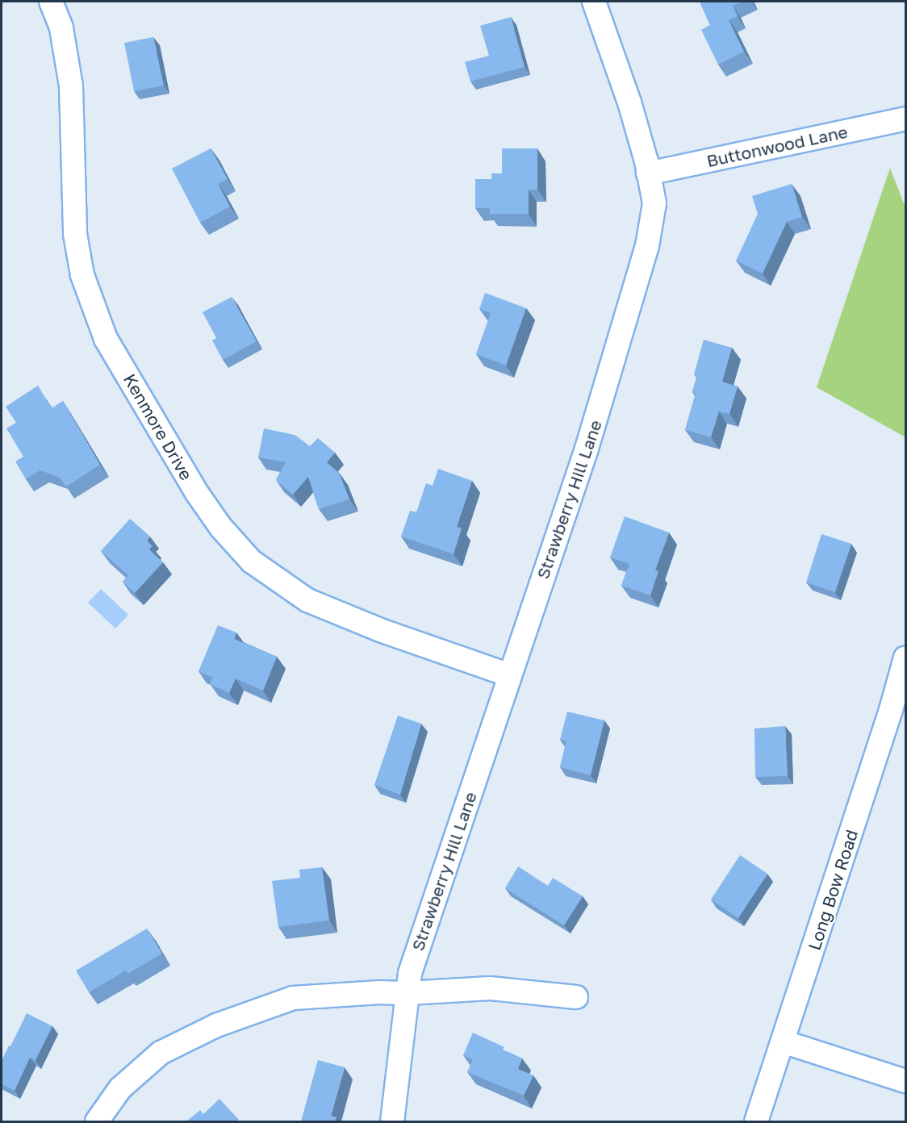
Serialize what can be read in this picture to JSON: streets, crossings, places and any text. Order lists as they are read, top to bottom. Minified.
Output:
{"streets":{"street":["Buttonwood Lane","Kenmore Drive","Strawberry Hill Lane","Long Bow Road"]},"crossings":[["Buttonwood Lane","Strawberry Hill Lane"],["Kenmore Drive","Strawberry Hill Lane"]]}
